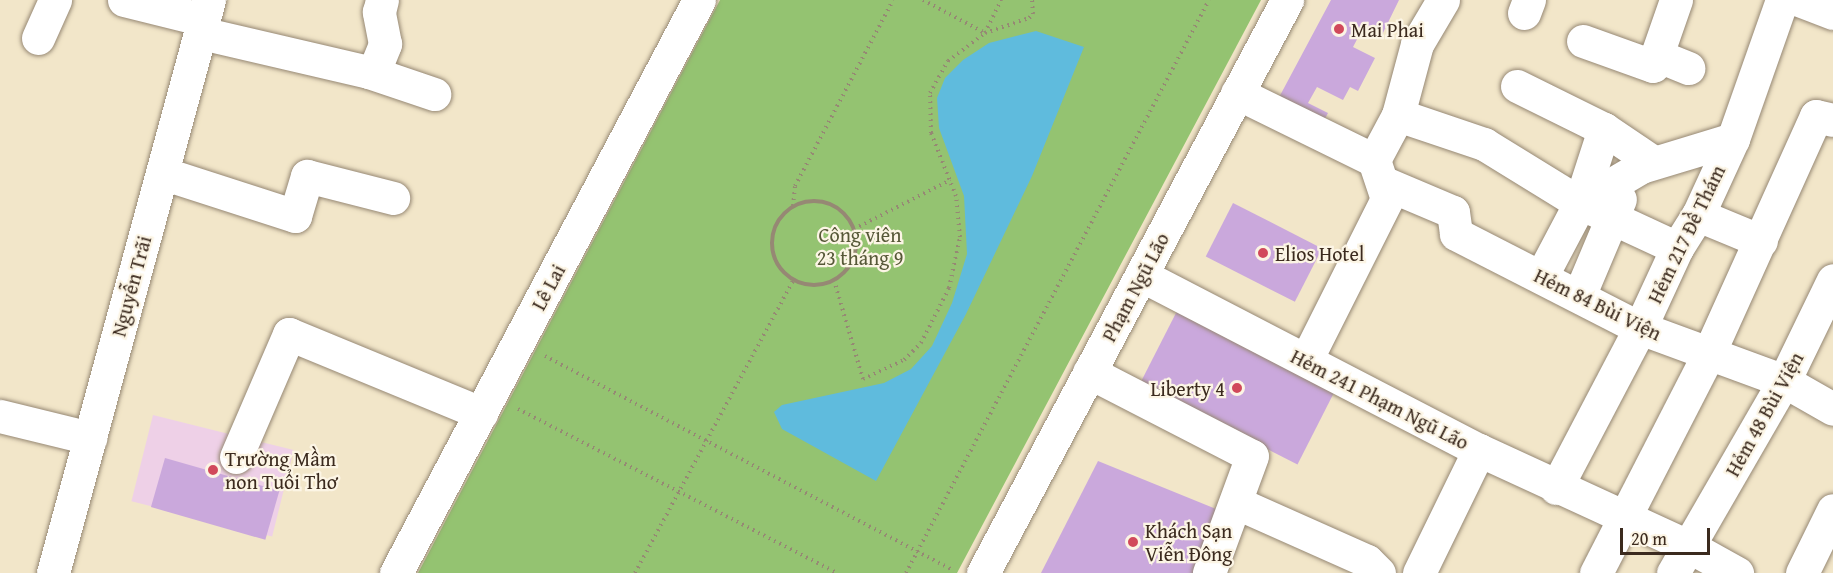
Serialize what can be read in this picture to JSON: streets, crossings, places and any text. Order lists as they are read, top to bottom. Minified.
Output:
{"streets":{"main road":["Hẻm 217 Ðề Thám","Nguyễn Trãi","Lê Lai","Phạm Ngũ Lão","Hẻm 84 Bùi Viện","Hẻm 241 Phạm Ngũ Lão","Hẻm 48 Bùi Viện"]},"crossings":[["Hẻm 217 Ðề Thám","Hẻm 84 Bùi Viện"],["Hẻm 217 Ðề Thám","Hẻm 241 Phạm Ngũ Lão"],["Phạm Ngũ Lão","Hẻm 241 Phạm Ngũ Lão"],["Hẻm 84 Bùi Viện","Hẻm 48 Bùi Viện"],["Hẻm 241 Phạm Ngũ Lão","Hẻm 48 Bùi Viện"]],"parks":["Công viên 23 tháng 9"],"places":["Mai Phai","Elios Hotel","Liberty 4","Trường Mầm non Tuổi Thơ","Khách Sạn Viễn Đông"],"scale_bar":"20 m"}
